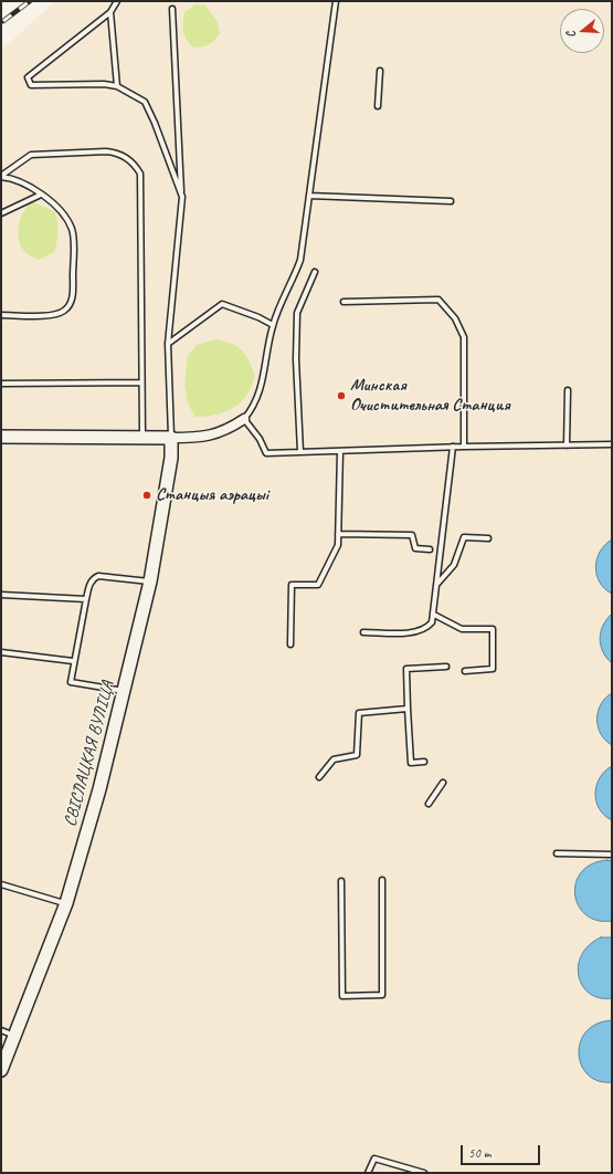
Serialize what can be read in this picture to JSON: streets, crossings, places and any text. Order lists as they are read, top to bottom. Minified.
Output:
{"streets":{"street":["СВІСЛАЦКАЯ ВУЛІЦА"]},"places":["Минская Очистительная Станция","Станцыя аэрацыі"],"scale_bar":"50 m","north":"left"}
